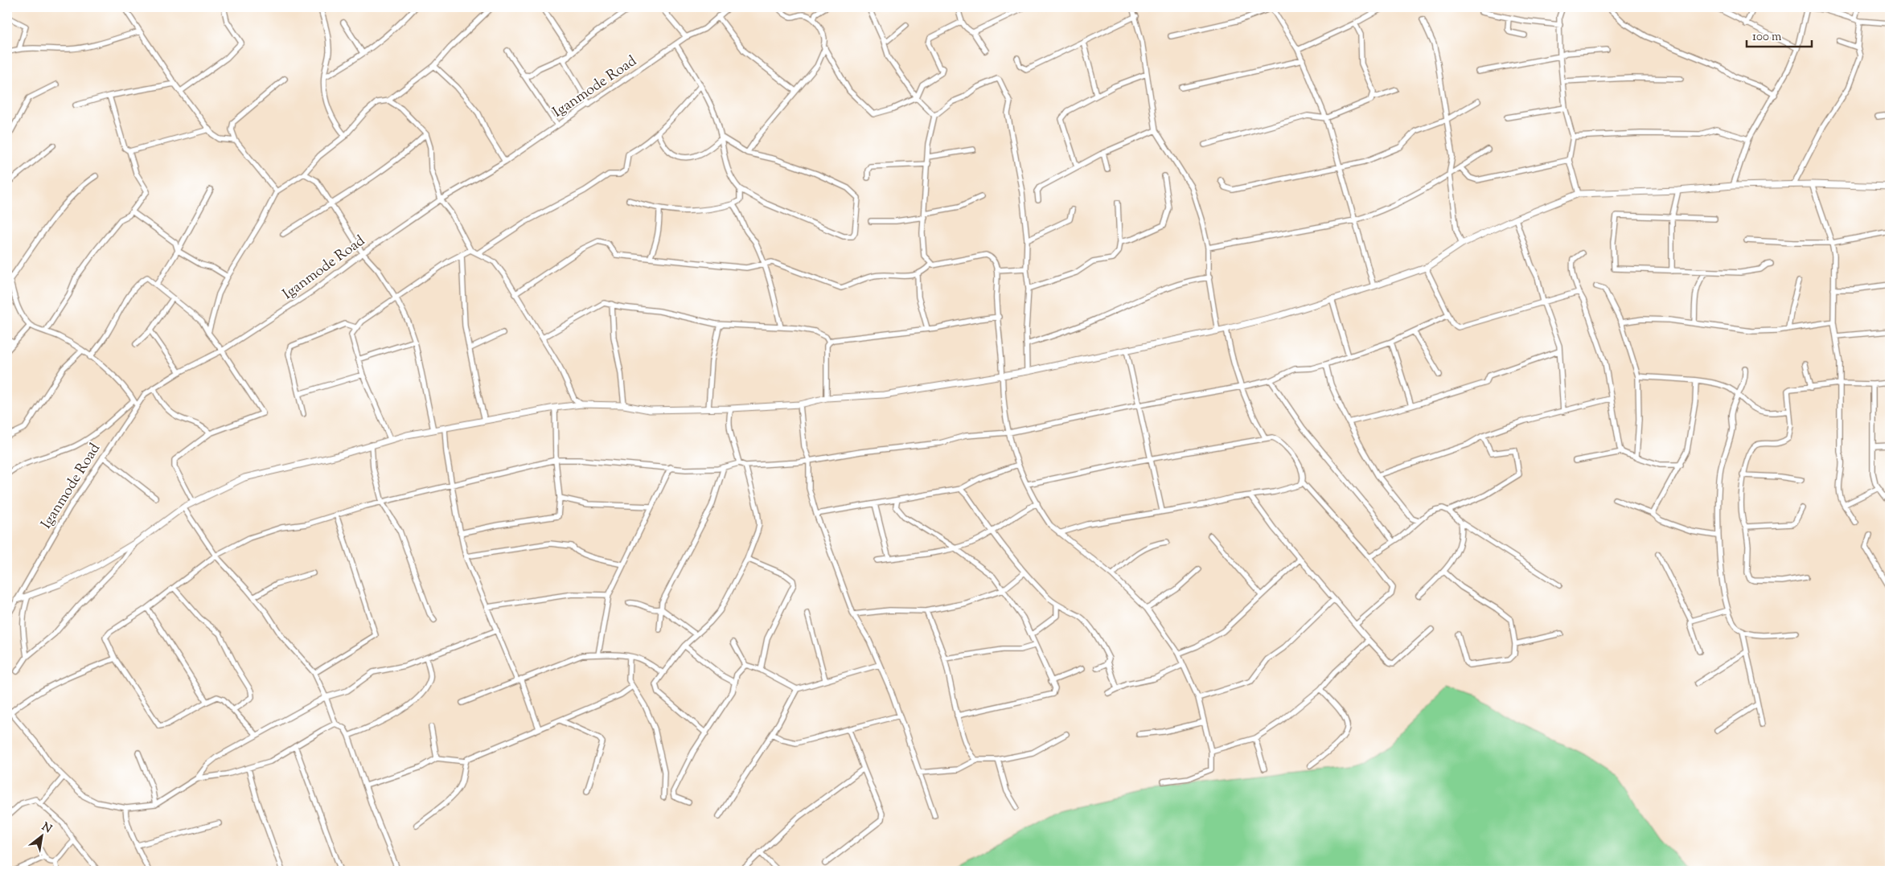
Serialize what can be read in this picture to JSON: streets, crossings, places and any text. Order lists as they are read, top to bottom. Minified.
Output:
{"streets":{"street":["Iganmode Road"]},"scale_bar":"100 m","north":"top right"}
